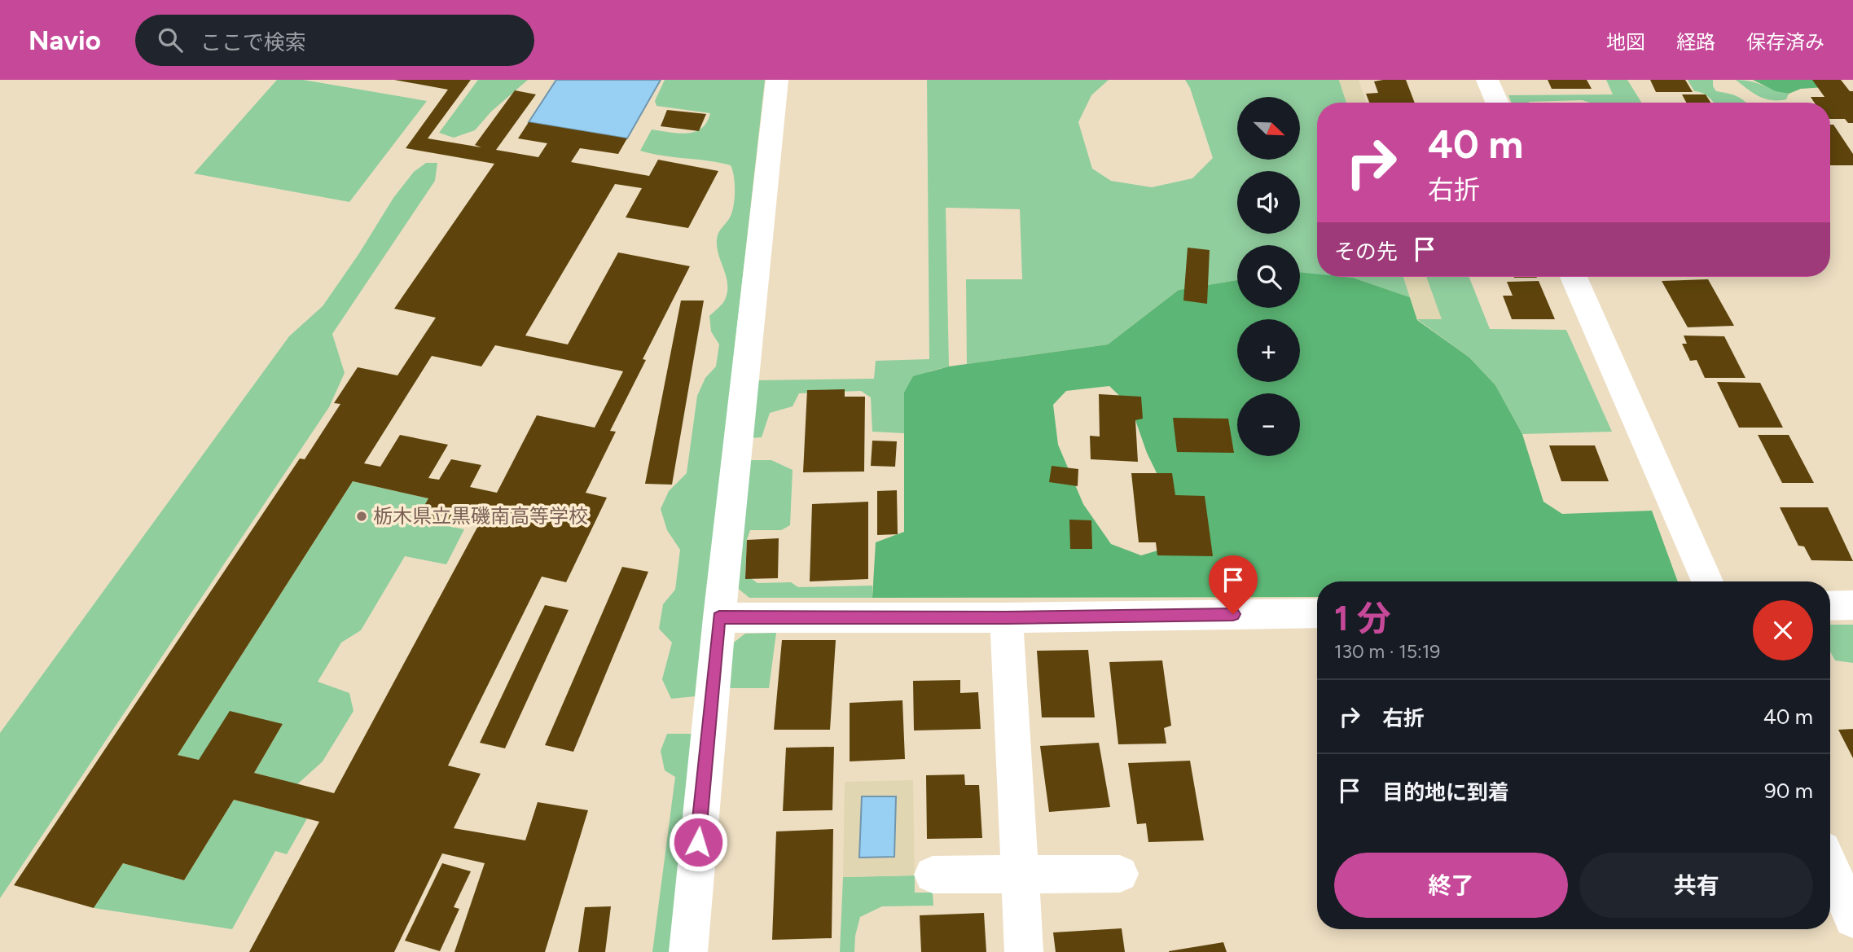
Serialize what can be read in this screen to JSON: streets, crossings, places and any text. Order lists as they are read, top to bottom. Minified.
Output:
{"places":["栃木県立黒磯南高等学校"],"north":"bottom right","page":{"header":"Navio","search":"ここで検索","nav":["地図","経路","保存済み"],"map_buttons":["+","−"],"turn":["40 m","右折"],"then":"その先","heading":["1 分","130 m · 15:19"],"list":[{"name":"右折","value":"40 m"},{"name":"目的地に到着","value":"90 m"}],"buttons":["終了","共有"]}}
